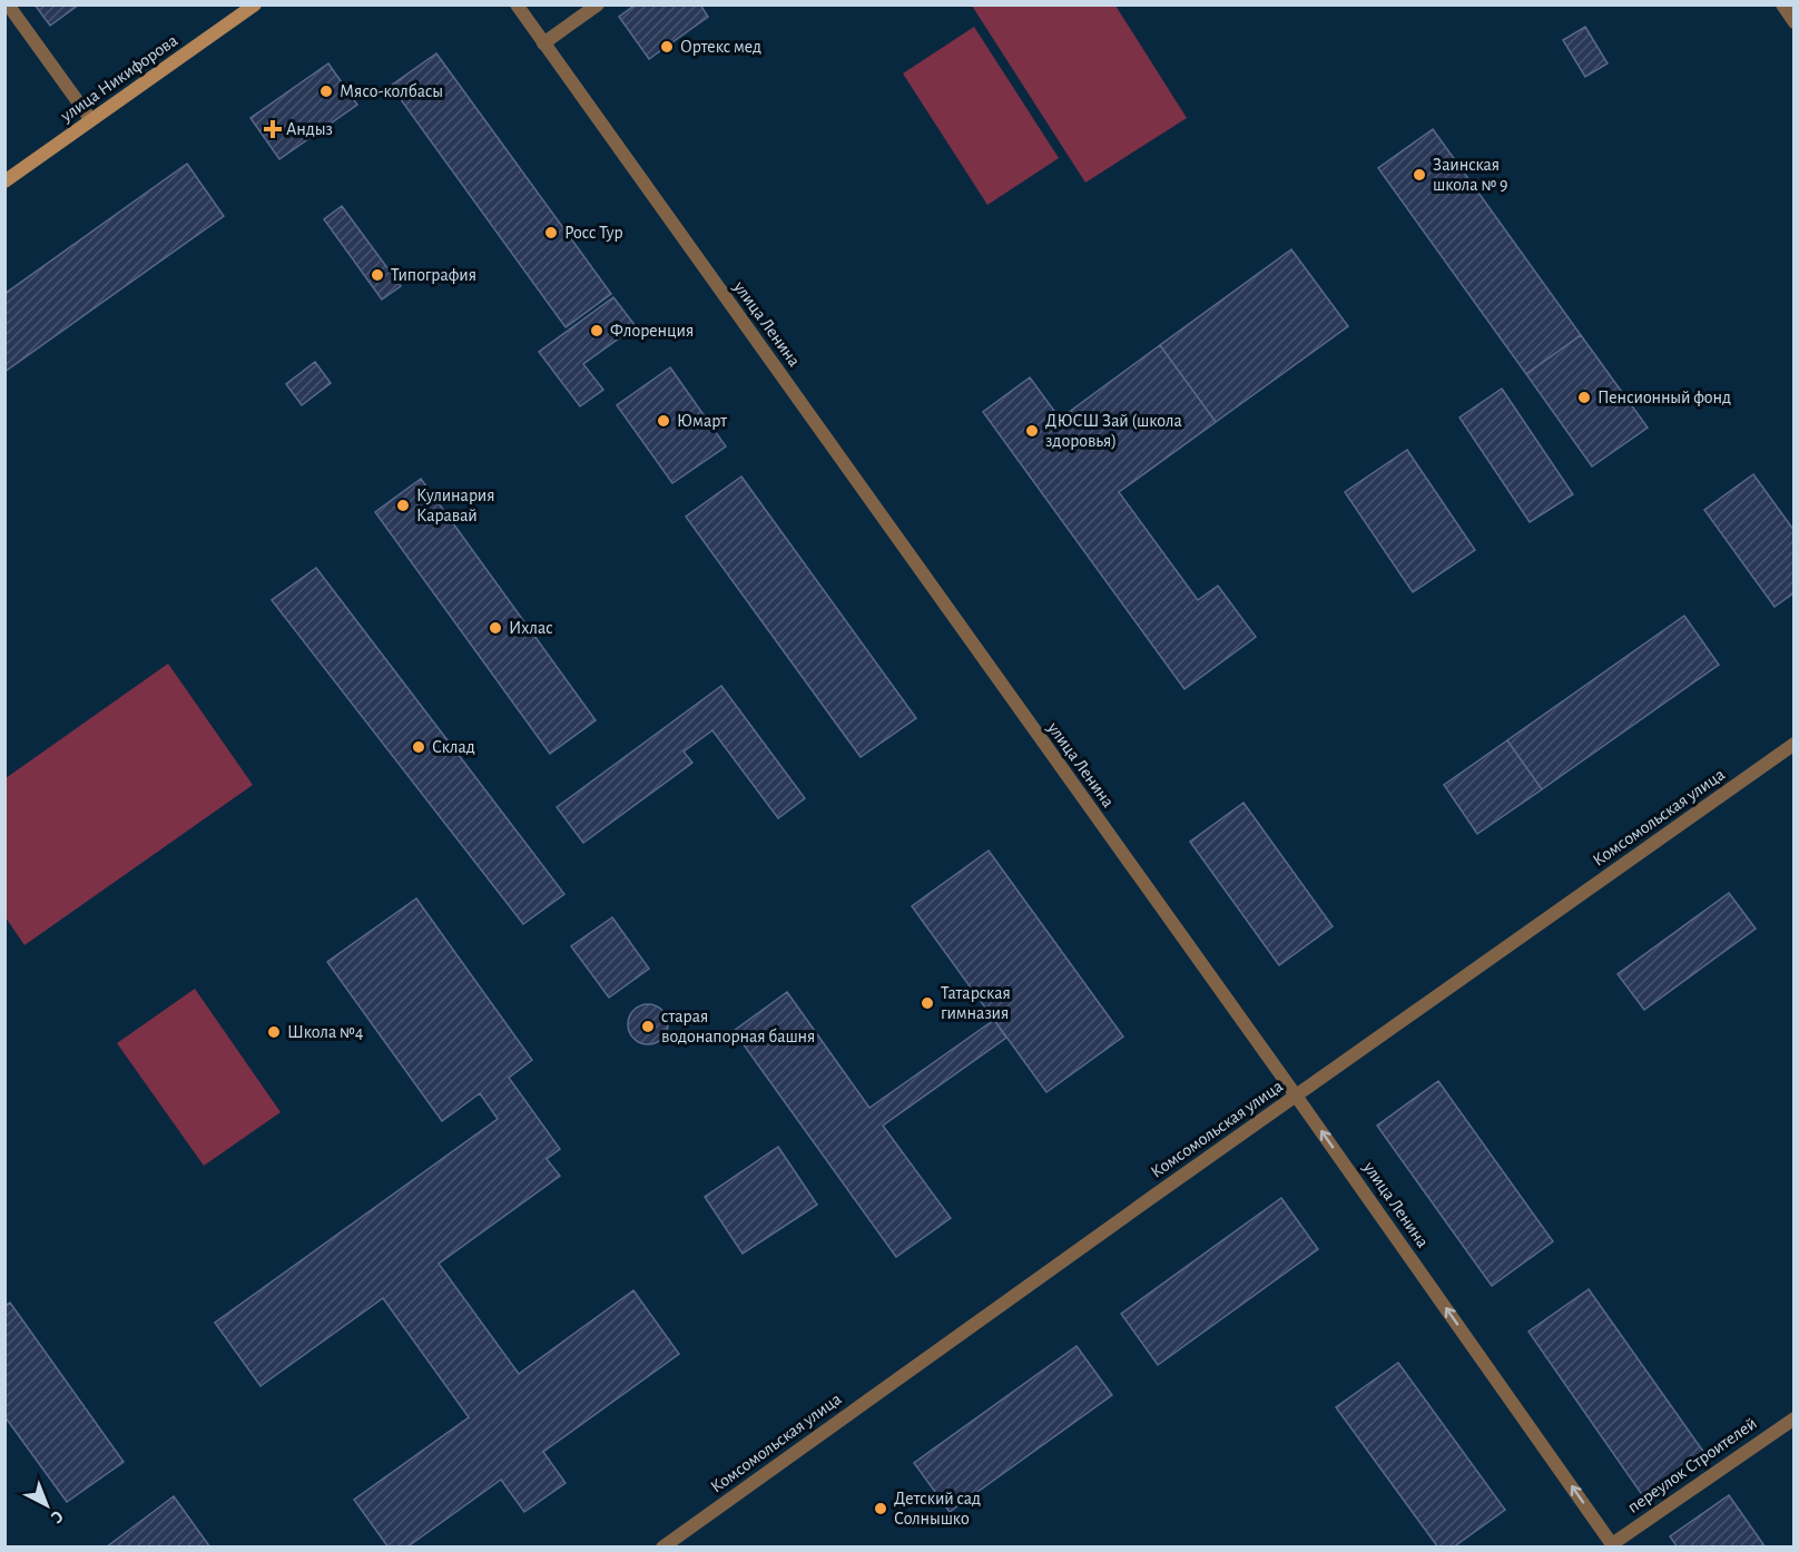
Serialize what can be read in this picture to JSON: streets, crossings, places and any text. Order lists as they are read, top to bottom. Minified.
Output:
{"streets":{"main road":["улица Никифорова"],"street":["улица Ленина","Комсомольская улица","переулок Строителей"]},"crossings":[["улица Ленина","Комсомольская улица"],["улица Ленина","переулок Строителей"]],"places":{"other":["Ортекс мед","Мясо-колбасы","Заинская школа № 9","Росс Тур","Типография","Флоренция","Пенсионный фонд","Юмарт","ДЮСШ Зай (школа здоровья)","Кулинария Каравай","Ихлас","Склад","Татарская гимназия","старая водонапорная башня","Школа №4","Детский сад Солнышко"],"health":["Андыз"]},"north":"bottom right"}
